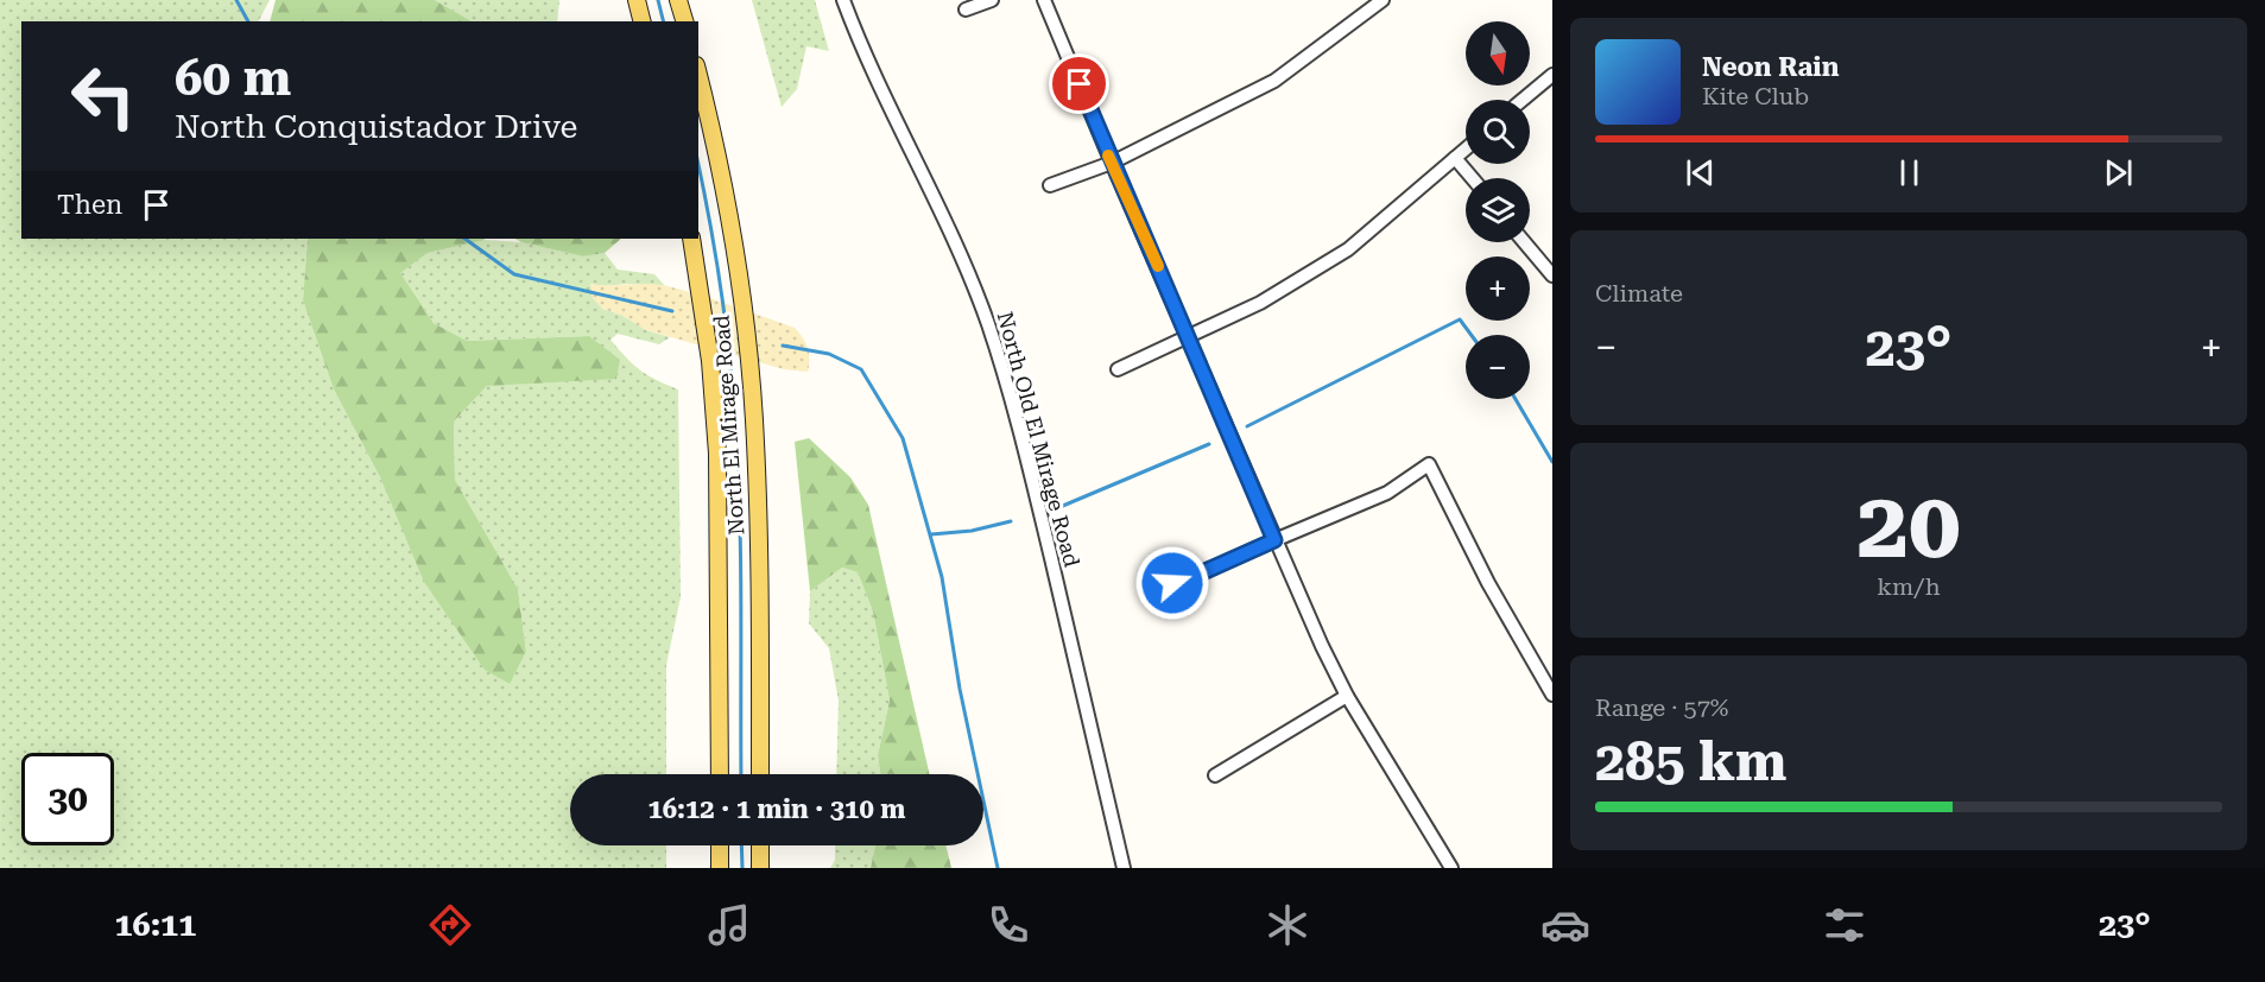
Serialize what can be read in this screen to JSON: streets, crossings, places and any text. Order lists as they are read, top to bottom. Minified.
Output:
{"streets":{"main road":["North El Mirage Road"],"street":["North Old El Mirage Road"]},"north":"bottom","page":{"map_buttons":["+","−"],"turn":["60 m","North Conquistador Drive"],"song":["Neon Rain","Kite Club"],"then":"Then","tile":["Climate",["20","km/h"],["Range · 57%","285 km"]],"heat":["−","23°","+"],"limit":"30","trip":"16:12 · 1 min · 310 m","tabs":["16:11","23°"]}}
